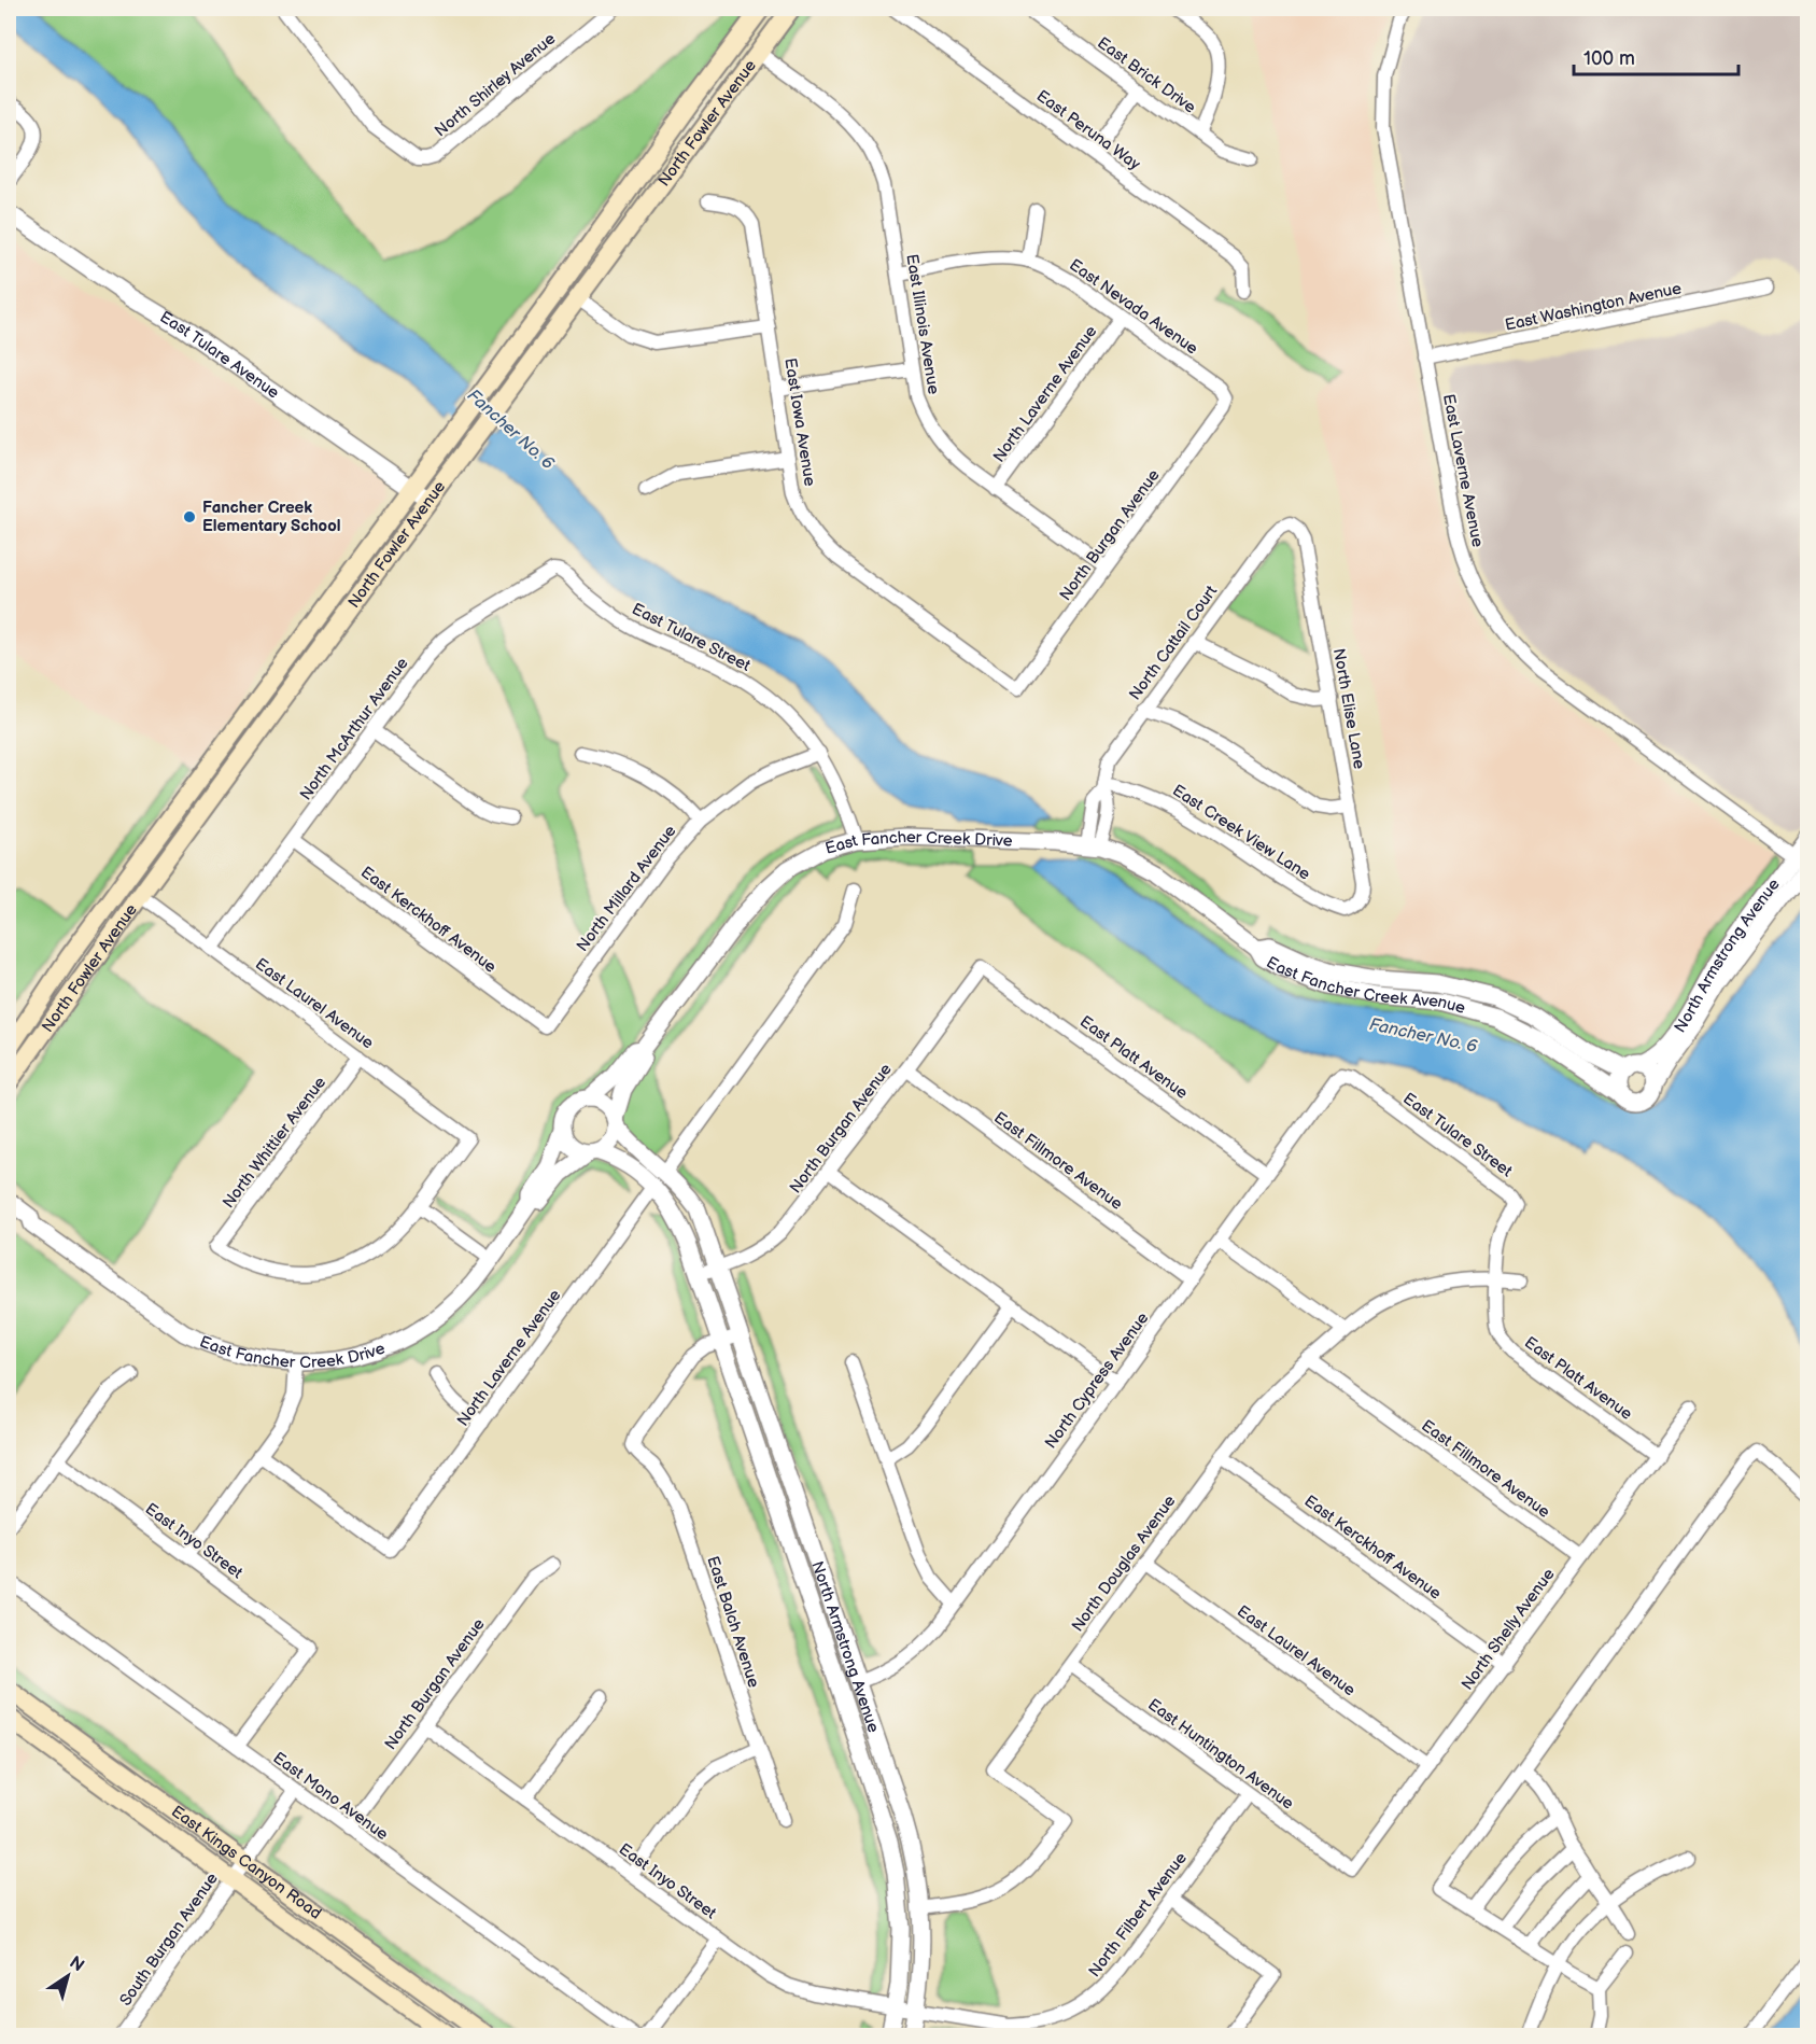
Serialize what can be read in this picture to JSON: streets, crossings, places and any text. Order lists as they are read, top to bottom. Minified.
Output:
{"streets":{"main road":["North Fowler Avenue","East Kings Canyon Road"],"street":["East Brick Drive","North Shirley Avenue","East Peruna Way","East Nevada Avenue","East Washington Avenue","East Illinois Avenue","East Tulare Avenue","North Laverne Avenue","East Iowa Avenue","East Laverne Avenue","North Burgan Avenue","East Tulare Street","North Cattail Court","North Elise Lane","North McArthur Avenue","East Creek View Lane","East Fancher Creek Drive","North Millard Avenue","East Kerckhoff Avenue","North Armstrong Avenue","East Fancher Creek Avenue","East Laurel Avenue","East Platt Avenue","North Whittier Avenue","East Fillmore Avenue","North Cypress Avenue","East Inyo Street","North Douglas Avenue","East Balch Avenue","North Shelly Avenue","East Huntington Avenue","East Mono Avenue","North Filbert Avenue","South Burgan Avenue"]},"crossings":[["North Fowler Avenue","East Illinois Avenue"],["North Fowler Avenue","East Tulare Avenue"],["North Fowler Avenue","East Laurel Avenue"],["East Nevada Avenue","East Illinois Avenue"],["East Nevada Avenue","North Laverne Avenue"],["East Nevada Avenue","North Burgan Avenue"],["East Washington Avenue","East Laverne Avenue"],["East Illinois Avenue","North Laverne Avenue"],["East Illinois Avenue","North Burgan Avenue"],["North Laverne Avenue","North Armstrong Avenue"],["East Iowa Avenue","North Burgan Avenue"],["East Laverne Avenue","North Armstrong Avenue"],["North Burgan Avenue","North Armstrong Avenue"],["North Burgan Avenue","East Platt Avenue"],["North Burgan Avenue","East Fillmore Avenue"],["North Burgan Avenue","East Inyo Street"],["North Burgan Avenue","East Mono Avenue"],["East Tulare Street","North McArthur Avenue"],["East Tulare Street","East Fancher Creek Drive"],["East Tulare Street","North Millard Avenue"],["East Tulare Street","East Platt Avenue"],["East Tulare Street","North Cypress Avenue"],["East Tulare Street","North Douglas Avenue"],["North Cattail Court","North Elise Lane"],["North Cattail Court","East Creek View Lane"],["North Cattail Court","East Fancher Creek Drive"],["North Elise Lane","East Creek View Lane"],["North McArthur Avenue","East Kerckhoff Avenue"],["North McArthur Avenue","East Laurel Avenue"],["East Fancher Creek Drive","North Armstrong Avenue"],["East Fancher Creek Drive","East Fancher Creek Avenue"],["North Millard Avenue","East Kerckhoff Avenue"],["East Kerckhoff Avenue","North Douglas Avenue"],["East Kerckhoff Avenue","North Shelly Avenue"],["North Armstrong Avenue","East Fancher Creek Avenue"],["North Armstrong Avenue","North Cypress Avenue"],["North Armstrong Avenue","East Inyo Street"],["North Armstrong Avenue","North Douglas Avenue"],["North Armstrong Avenue","East Balch Avenue"],["North Armstrong Avenue","North Filbert Avenue"],["East Laurel Avenue","North Whittier Avenue"],["East Laurel Avenue","North Douglas Avenue"],["East Laurel Avenue","North Shelly Avenue"],["East Platt Avenue","North Cypress Avenue"],["East Platt Avenue","North Douglas Avenue"],["East Platt Avenue","North Shelly Avenue"],["East Fillmore Avenue","North Cypress Avenue"],["East Fillmore Avenue","North Douglas Avenue"],["East Fillmore Avenue","North Shelly Avenue"],["East Inyo Street","East Mono Avenue"],["East Inyo Street","North Filbert Avenue"],["North Douglas Avenue","East Huntington Avenue"],["North Shelly Avenue","East Huntington Avenue"],["East Huntington Avenue","North Filbert Avenue"],["East Kings Canyon Road","South Burgan Avenue"]],"water":["Fancher No. 6"],"places":["Fancher Creek Elementary School"],"scale_bar":"100 m","north":"top right"}
